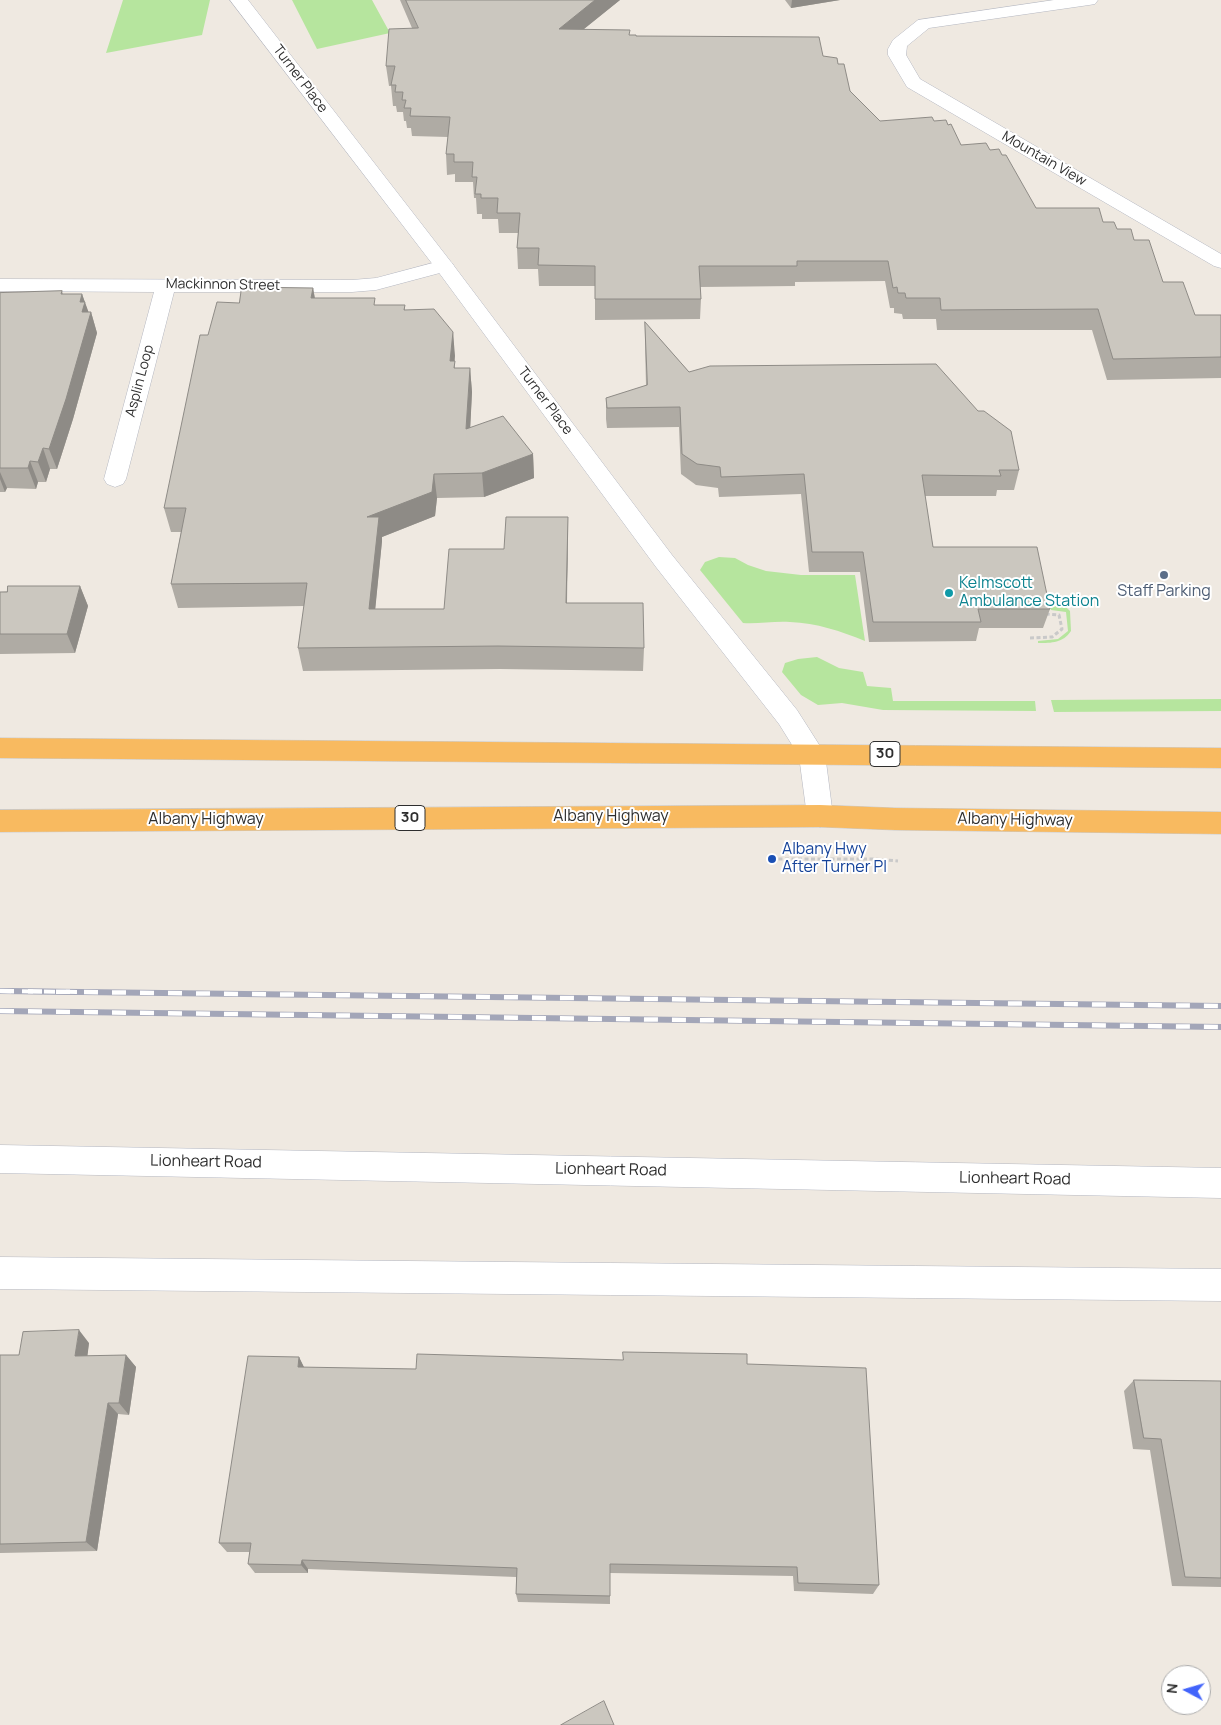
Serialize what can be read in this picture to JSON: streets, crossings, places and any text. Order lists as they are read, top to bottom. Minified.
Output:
{"streets":{"highway":["30","Albany Highway"],"street":["Turner Place","Mountain View","Mackinnon Street","Asplin Loop","Lionheart Road"]},"crossings":[["Turner Place","Mackinnon Street"],["Turner Place","30"],["Turner Place","Albany Highway"],["Mackinnon Street","Asplin Loop"]],"places":["Staff Parking","Kelmscott Ambulance Station","Albany Hwy After Turner Pl"],"north":"left"}
